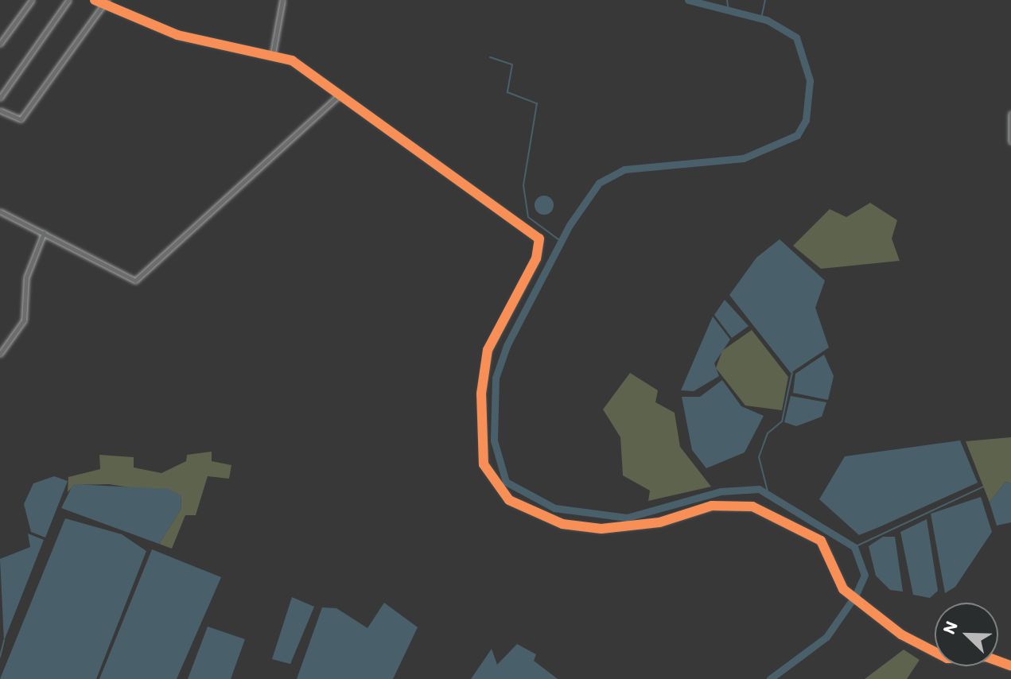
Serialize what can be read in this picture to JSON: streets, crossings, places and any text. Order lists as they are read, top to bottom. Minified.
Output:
{"north":"top left"}
